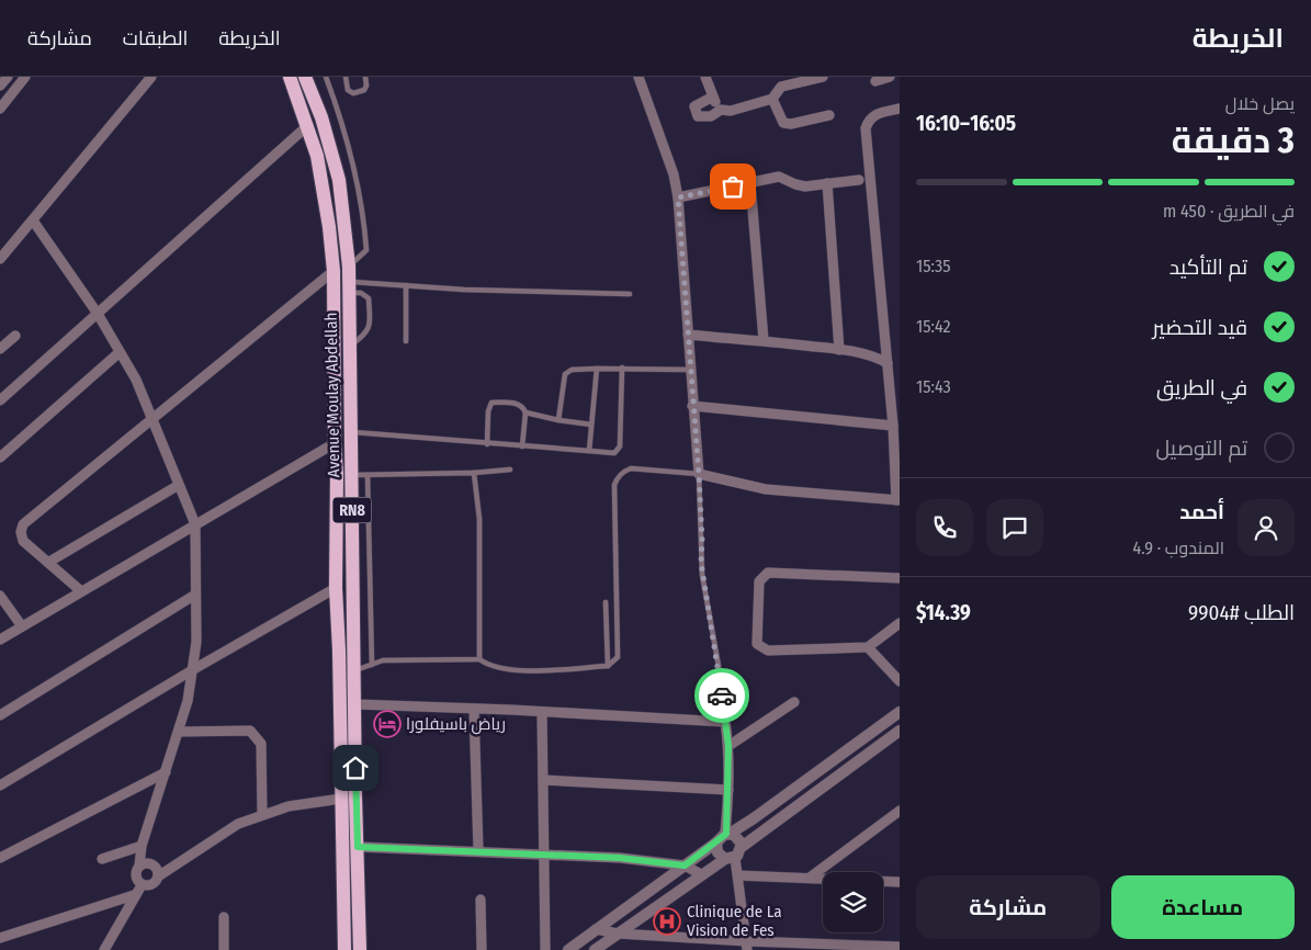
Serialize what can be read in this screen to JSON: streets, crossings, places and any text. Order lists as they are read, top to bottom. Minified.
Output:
{"streets":{"main road":["Avenue Moulay Abdellah","RN8"]},"places":{"hotel":["رياض باسيفلورا"],"hospital":["Clinique de La Vision de Fes"]},"page":{"header":"الخريطة","nav":["الخريطة","الطبقات","مشاركة"],"heading":["3 دقيقة","يصل خلال","16:05–16:10"],"panel":["أحمد","المندوب · 4.9","الطلب #9904","$14.39"],"bar":"في الطريق · 450 m","list":[["تم التأكيد","15:35"],["قيد التحضير","15:42"],["في الطريق","15:43"],"تم التوصيل"],"buttons":["مساعدة","مشاركة"]}}
